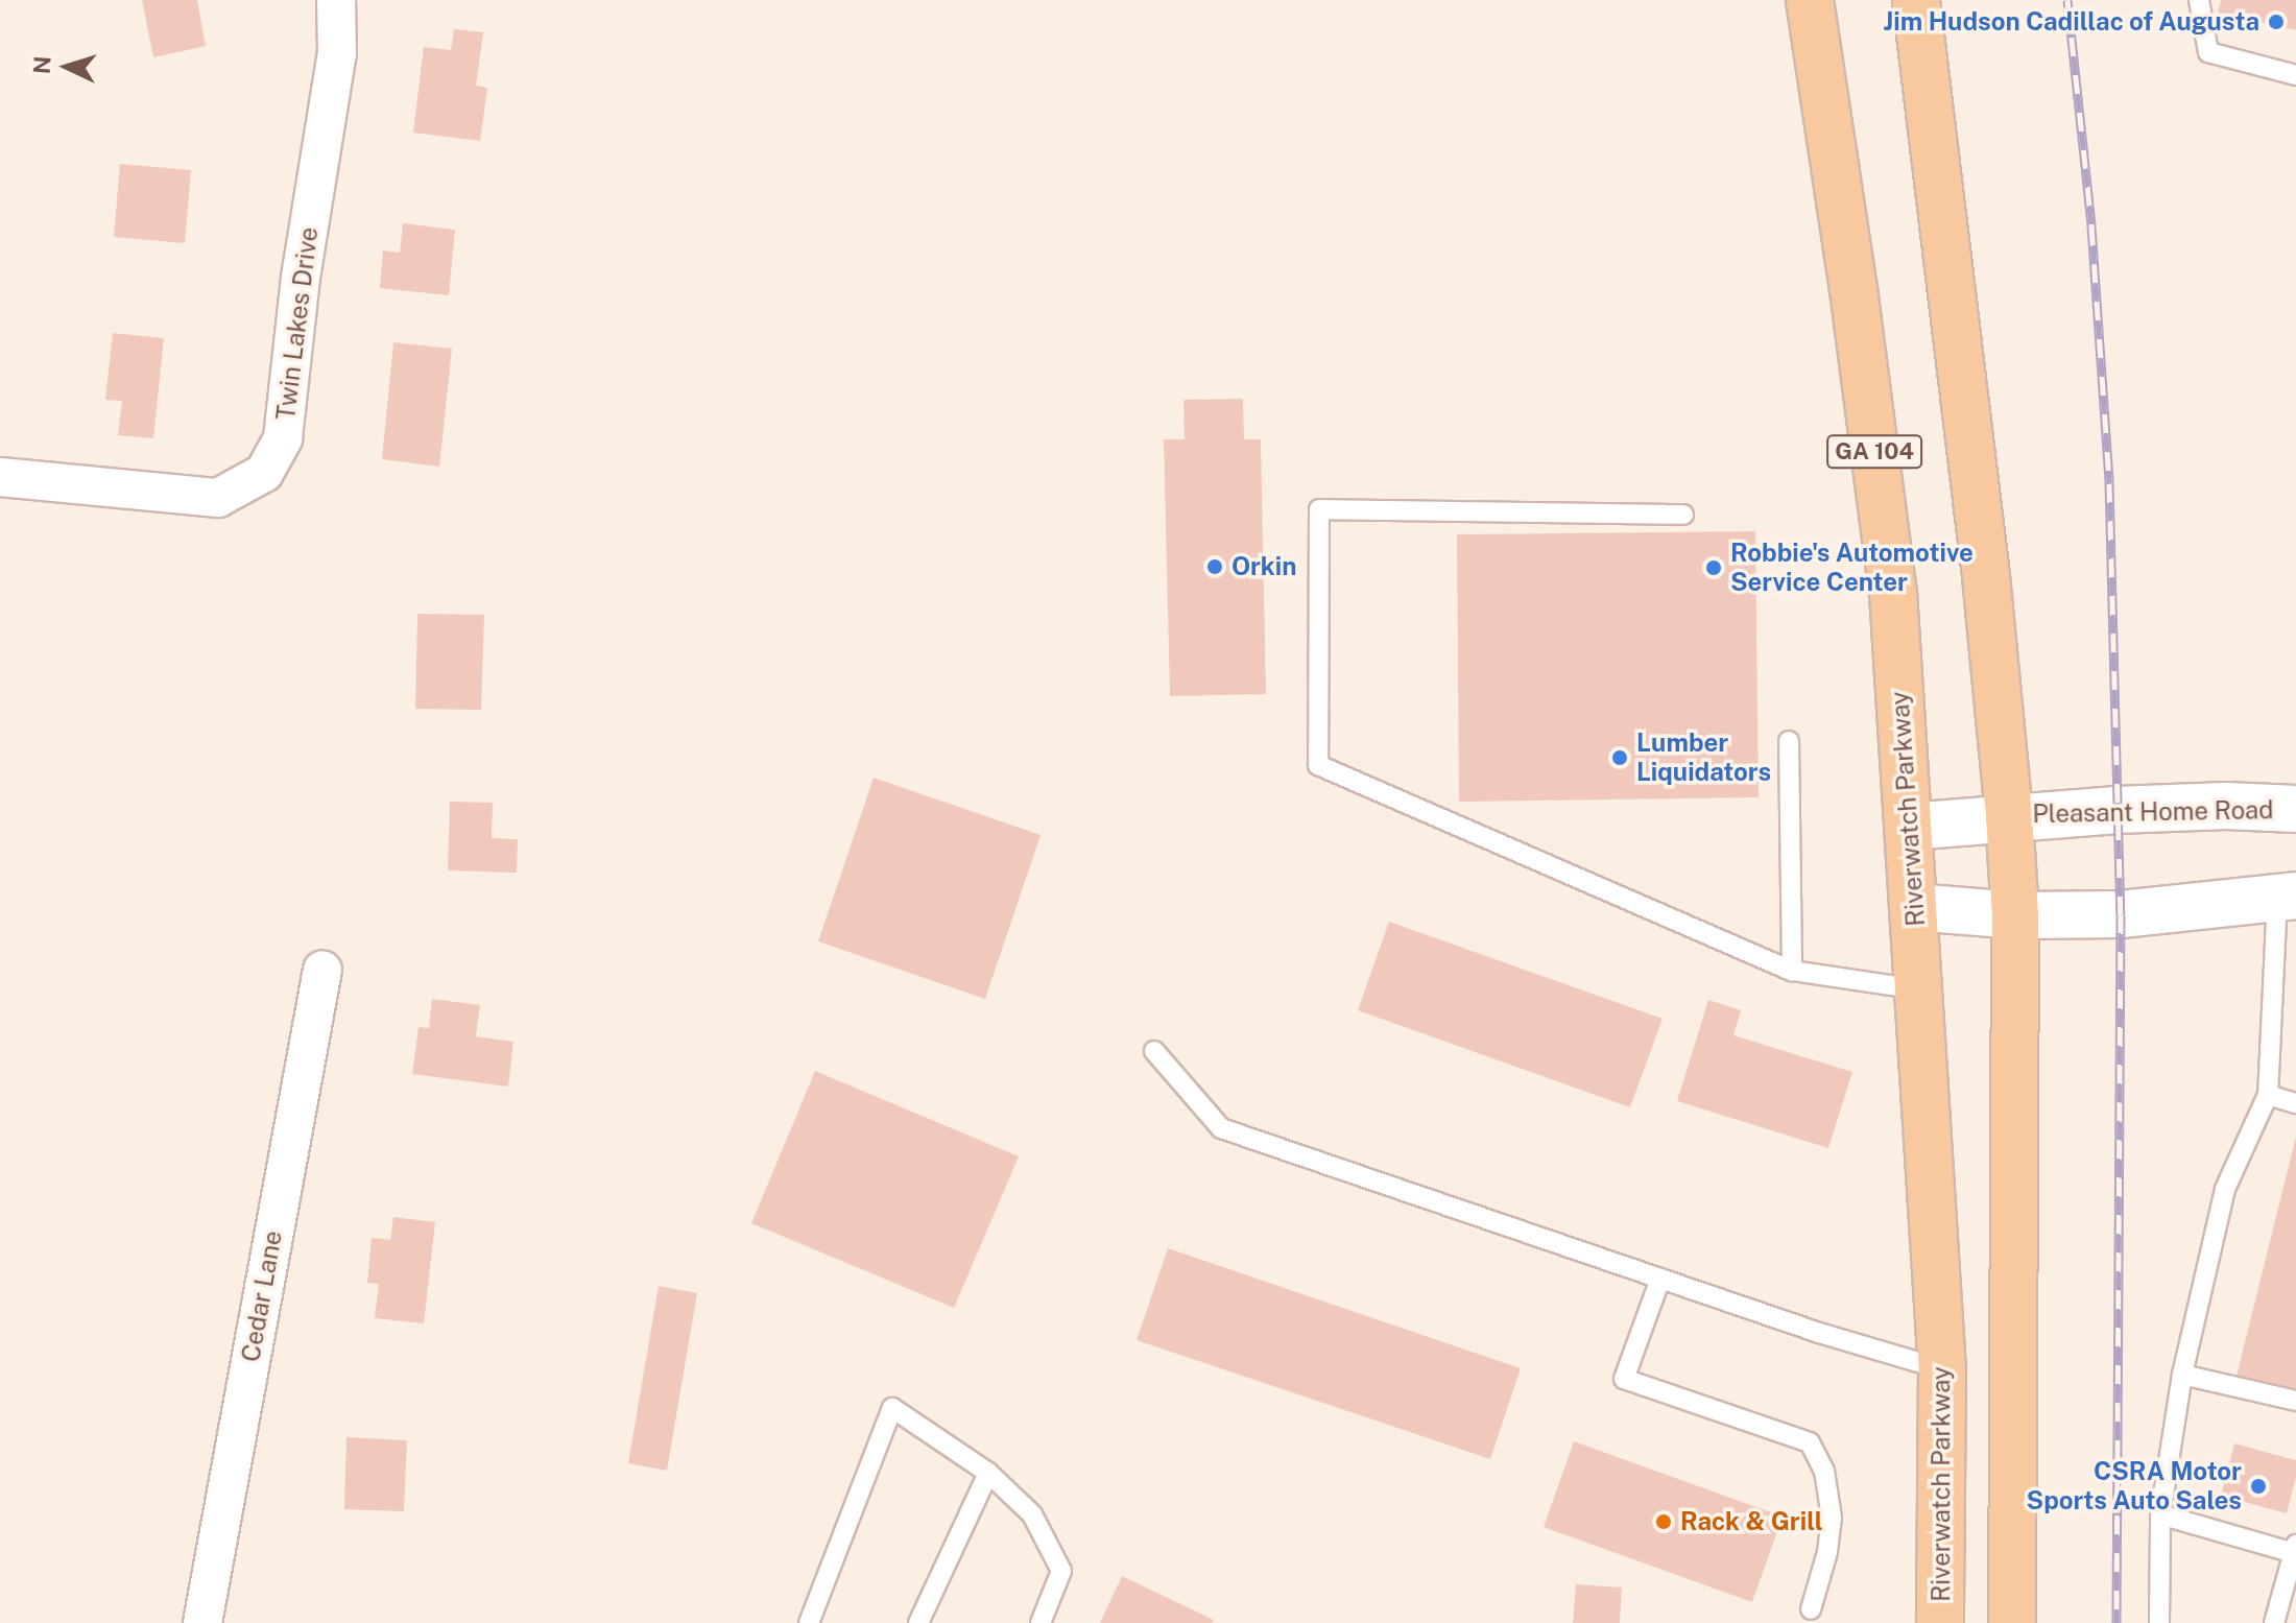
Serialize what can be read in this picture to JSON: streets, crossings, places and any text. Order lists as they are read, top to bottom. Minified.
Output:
{"streets":{"main road":["GA 104","Riverwatch Parkway","Pleasant Home Road"],"street":["Twin Lakes Drive","Cedar Lane"]},"crossings":[["Riverwatch Parkway","Pleasant Home Road"]],"places":["Jim Hudson Cadillac of Augusta","Orkin","Robbie's Automotive Service Center","Lumber Liquidators","CSRA Motor Sports Auto Sales","Rack & Grill"],"north":"left"}
